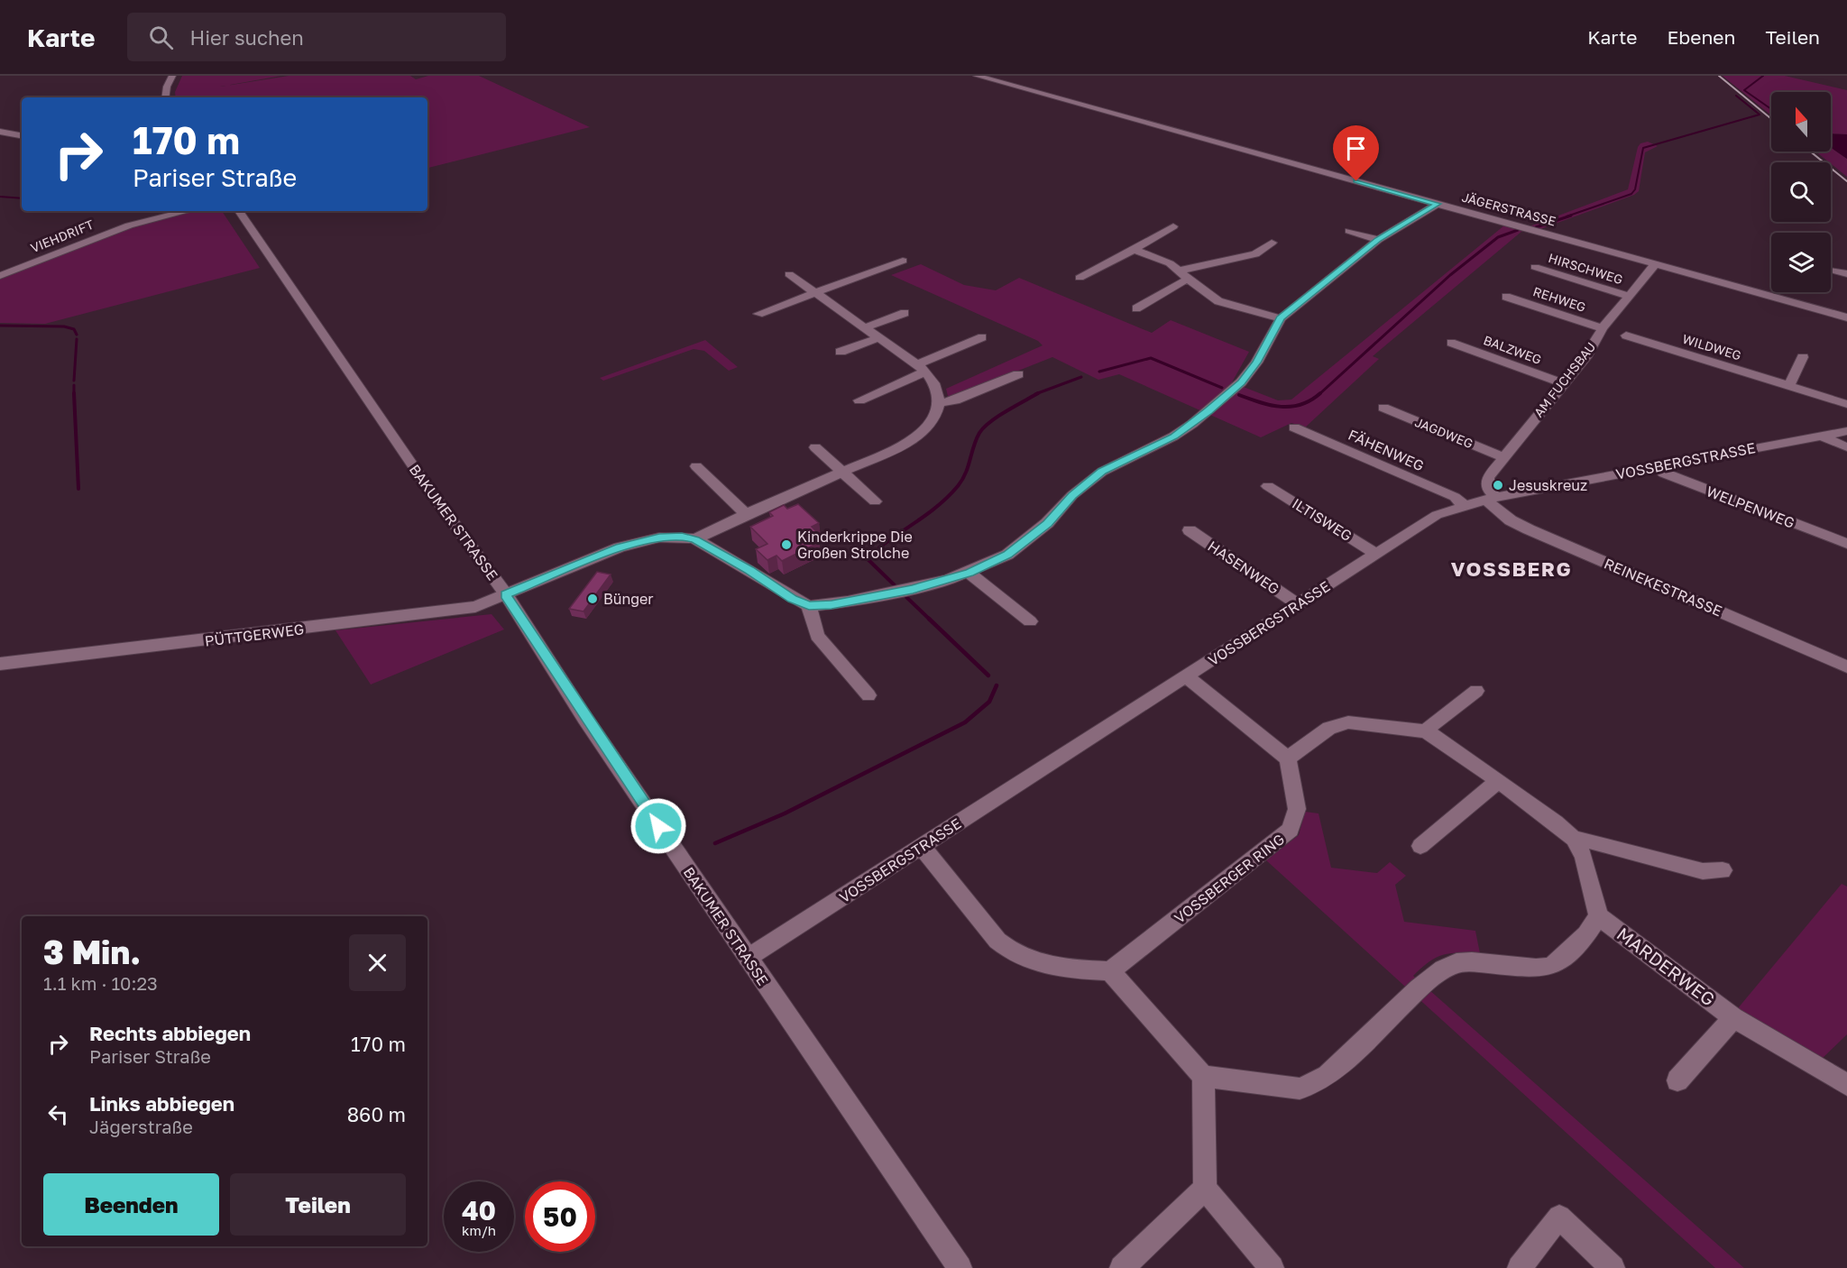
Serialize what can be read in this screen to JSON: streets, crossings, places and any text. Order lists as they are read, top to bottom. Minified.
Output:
{"streets":{"street":["JÄGERSTRASSE","VIEHDRIFT","HIRSCHWEG","REHWEG","WILDWEG","BALZWEG","AM FUCHSBAU","JAGDWEG","FÄHENWEG","VOSSBERGSTRASSE","WELPENWEG","ILTISWEG","BAKUMER STRASSE","HASENWEG","REINEKESTRASSE","PÜTTGERWEG","VOSSBERGER RING","MARDERWEG"]},"crossings":[["JÄGERSTRASSE","AM FUCHSBAU"],["HIRSCHWEG","AM FUCHSBAU"],["REHWEG","AM FUCHSBAU"],["BALZWEG","AM FUCHSBAU"],["AM FUCHSBAU","JAGDWEG"],["AM FUCHSBAU","VOSSBERGSTRASSE"],["AM FUCHSBAU","REINEKESTRASSE"],["FÄHENWEG","VOSSBERGSTRASSE"],["VOSSBERGSTRASSE","WELPENWEG"],["VOSSBERGSTRASSE","ILTISWEG"],["VOSSBERGSTRASSE","BAKUMER STRASSE"],["VOSSBERGSTRASSE","HASENWEG"],["VOSSBERGSTRASSE","REINEKESTRASSE"],["BAKUMER STRASSE","PÜTTGERWEG"]],"districts":["VOSSBERG"],"places":["Jesuskreuz","Kinderkrippe Die Großen Strolche","Bünger"],"north":"top","page":{"header":"Karte","search":"Hier suchen","nav":["Karte","Ebenen","Teilen"],"turn":["170 m","Pariser Straße"],"heading":["3 Min.","1.1 km · 10:23"],"list":[{"name":"Rechts abbiegen","note":"Pariser Straße","value":"170 m"},{"name":"Links abbiegen","note":"Jägerstraße","value":"860 m"}],"buttons":["Beenden","Teilen"],"speed":"40 km/h","limit":"50"}}
